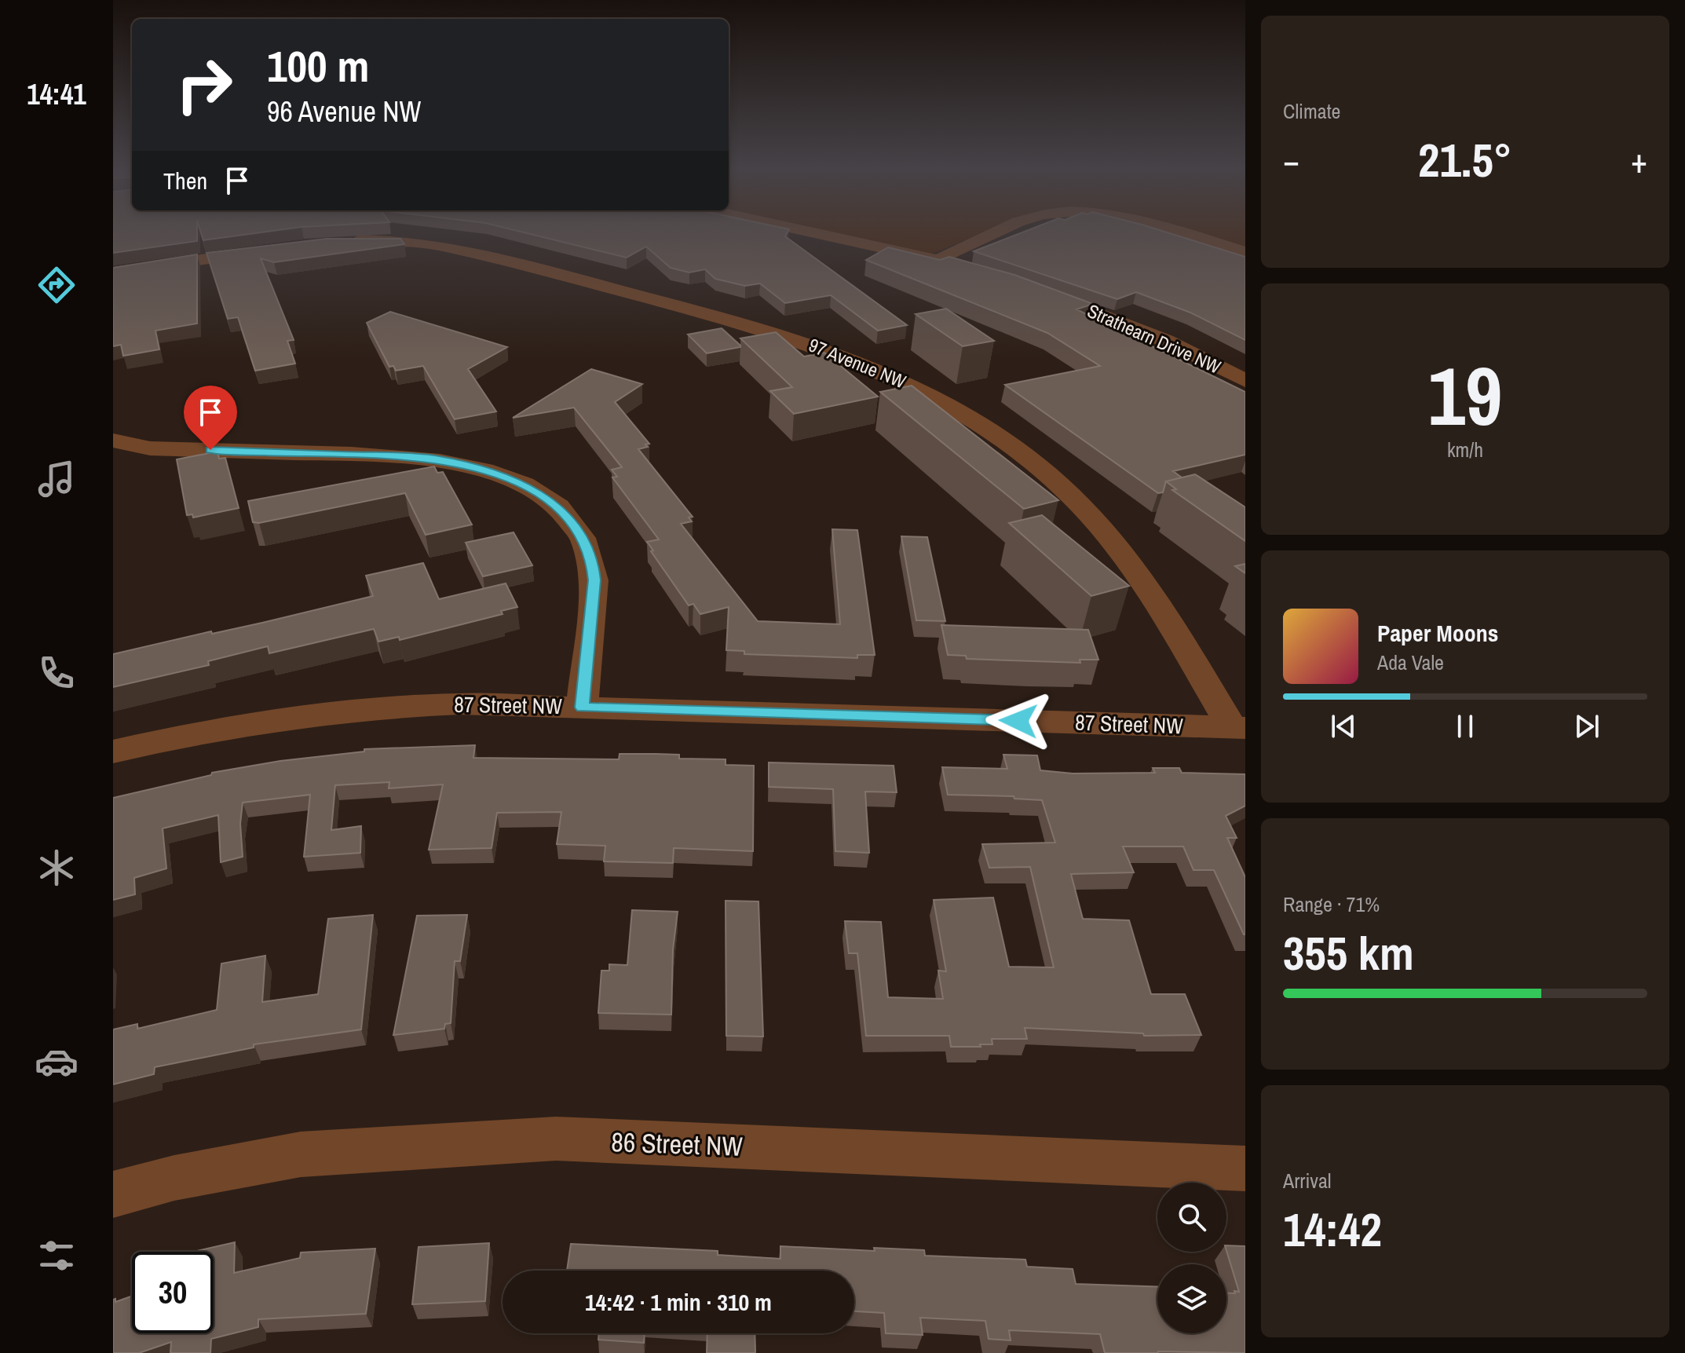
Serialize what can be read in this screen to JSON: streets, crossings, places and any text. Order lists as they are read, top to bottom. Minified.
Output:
{"streets":{"street":["Strathearn Drive NW","97 Avenue NW","87 Street NW","86 Street NW"]},"crossings":[["97 Avenue NW","87 Street NW"]],"page":{"tabs":"14:41","tile":["Climate",["19","km/h"],["Range · 71%","355 km"],["Arrival","14:42"]],"turn":["100 m","96 Avenue NW"],"heat":["−","21.5°","+"],"then":"Then","song":["Paper Moons","Ada Vale"],"limit":"30","trip":"14:42 · 1 min · 310 m"}}
